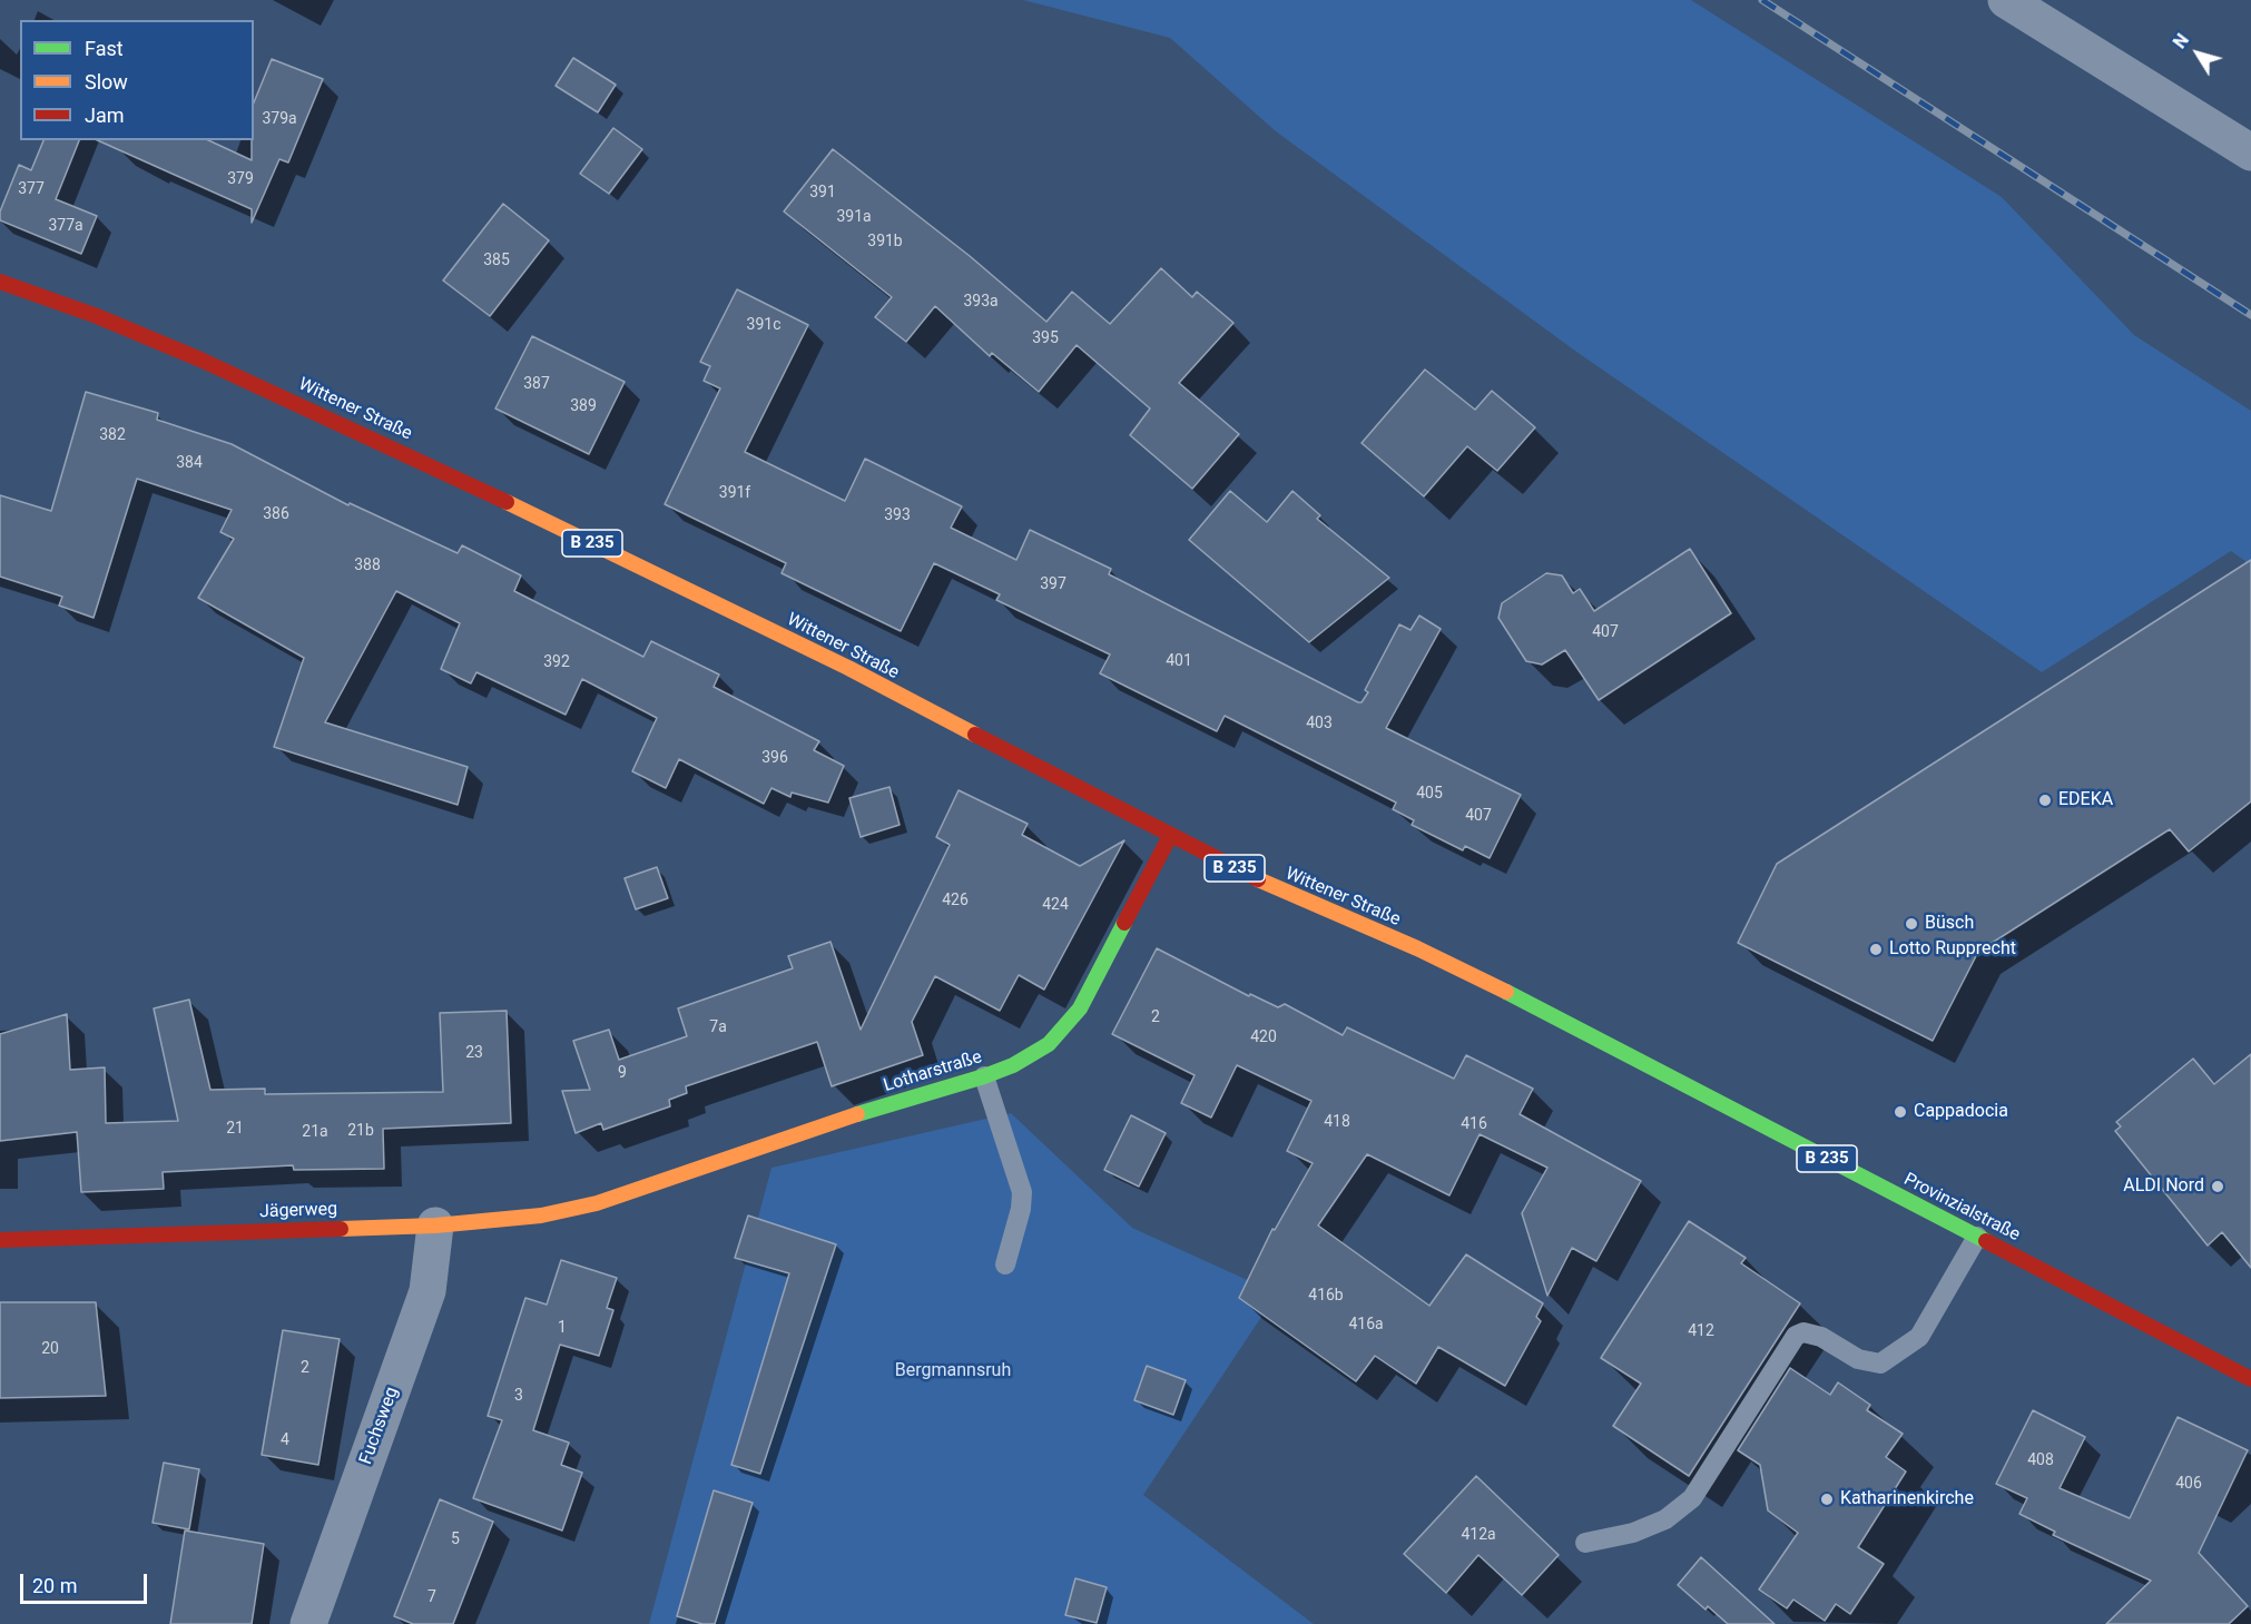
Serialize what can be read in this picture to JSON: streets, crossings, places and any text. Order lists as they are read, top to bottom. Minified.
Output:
{"streets":{"main road":["Wittener Straße","B 235","Lotharstraße","Provinzialstraße","Jägerweg"],"street":["Fuchsweg"]},"crossings":[["Wittener Straße","Lotharstraße"],["Wittener Straße","Provinzialstraße"],["Lotharstraße","Jägerweg"],["Jägerweg","Fuchsweg"]],"parks":["Bergmannsruh"],"places":["EDEKA","Büsch","Lotto Rupprecht","Cappadocia","ALDI Nord","Katharinenkirche"],"house_numbers":["379a","379","377","391","391a","377a","391b","385","393a","391c","395","387","389","382","384","391f","386","393","388","397","407","401","392","403","396","405","407","426","424","2","7a","420","23","9","418","416","21","21b","21a","416b","416a","1","412","20","2","3","4","408","406","412a","5","7"],"legend":["Fast","Slow","Jam"],"scale_bar":"20 m","north":"top left"}
